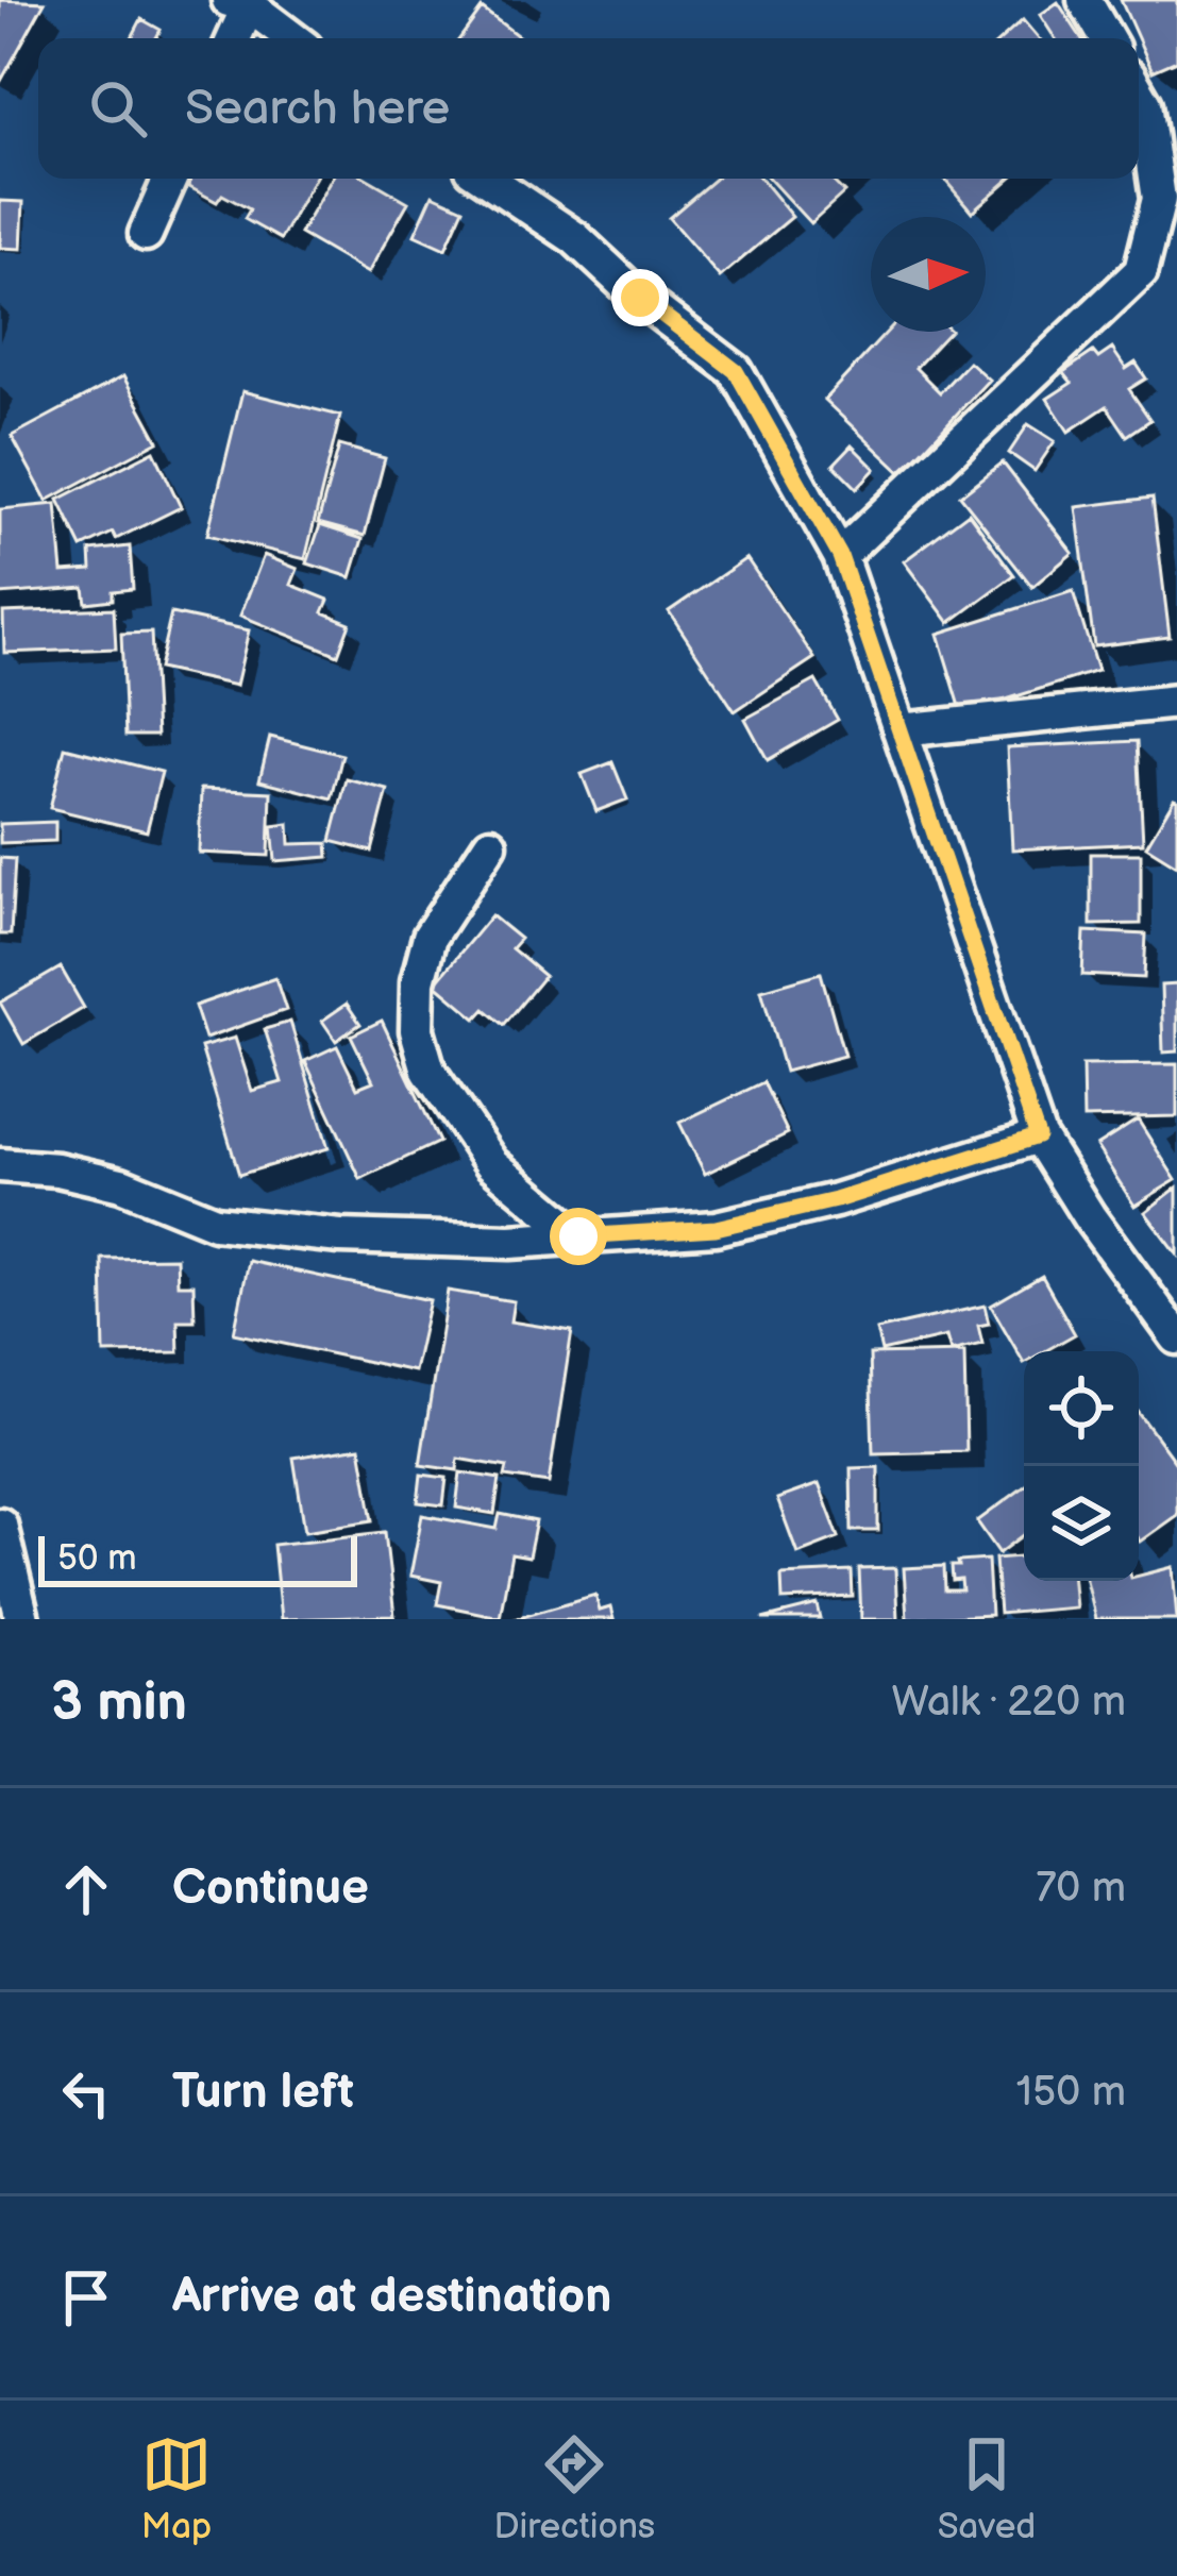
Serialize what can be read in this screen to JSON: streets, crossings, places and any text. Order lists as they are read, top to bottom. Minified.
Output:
{"scale_bar":"50 m","north":"right","page":{"search":"Search here","scale":"50 m","heading":["3 min","Walk · 220 m"],"list":[["Continue","70 m"],["Turn left","150 m"],"Arrive at destination"],"nav":["Map","Directions","Saved"]}}
